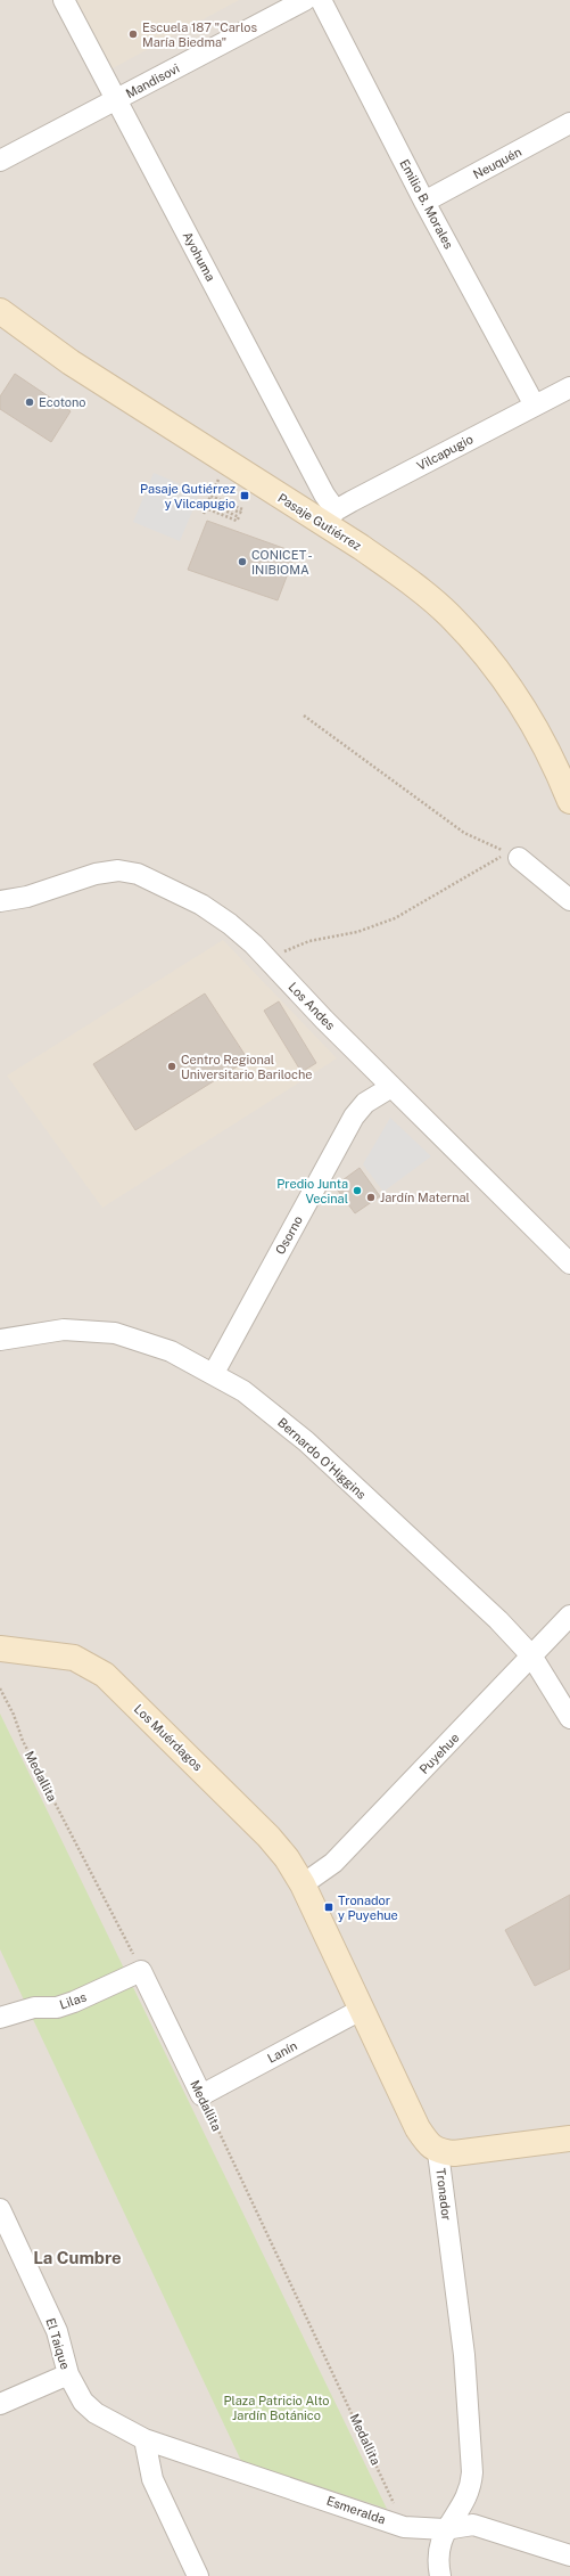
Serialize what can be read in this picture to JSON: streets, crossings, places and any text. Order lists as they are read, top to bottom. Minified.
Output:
{"streets":{"street":["Mandisovi","Neuquén","Emilio B. Morales","Ayohuma","Vilcapugio","Pasaje Gutiérrez","Los Andes","Osorno","Bernardo O'Higgins","Los Muérdagos","Puyehue","Medallita","Lilas","Lanín","Tronador","El Taique","Esmeralda"]},"crossings":[["Mandisovi","Ayohuma"],["Neuquén","Emilio B. Morales"],["Emilio B. Morales","Vilcapugio"],["Ayohuma","Vilcapugio"],["Ayohuma","Pasaje Gutiérrez"],["Vilcapugio","Pasaje Gutiérrez"],["Los Andes","Osorno"],["Osorno","Bernardo O'Higgins"],["Bernardo O'Higgins","Puyehue"],["Los Muérdagos","Puyehue"],["Los Muérdagos","Tronador"],["Puyehue","Tronador"],["Medallita","Lilas"],["Medallita","Lanín"],["Medallita","Esmeralda"],["Lanín","Tronador"],["Tronador","Esmeralda"],["El Taique","Esmeralda"]],"districts":["La Cumbre"],"parks":["Plaza Patricio Alto Jardín Botánico"],"places":{"other":["Escuela 187 \"Carlos María Biedma\"","Ecotono","CONICET - INIBIOMA","Centro Regional Universitario Bariloche","Predio Junta Vecinal","Jardín Maternal"],"transit":["Pasaje Gutiérrez y Vilcapugio","Tronador y Puyehue"]}}
